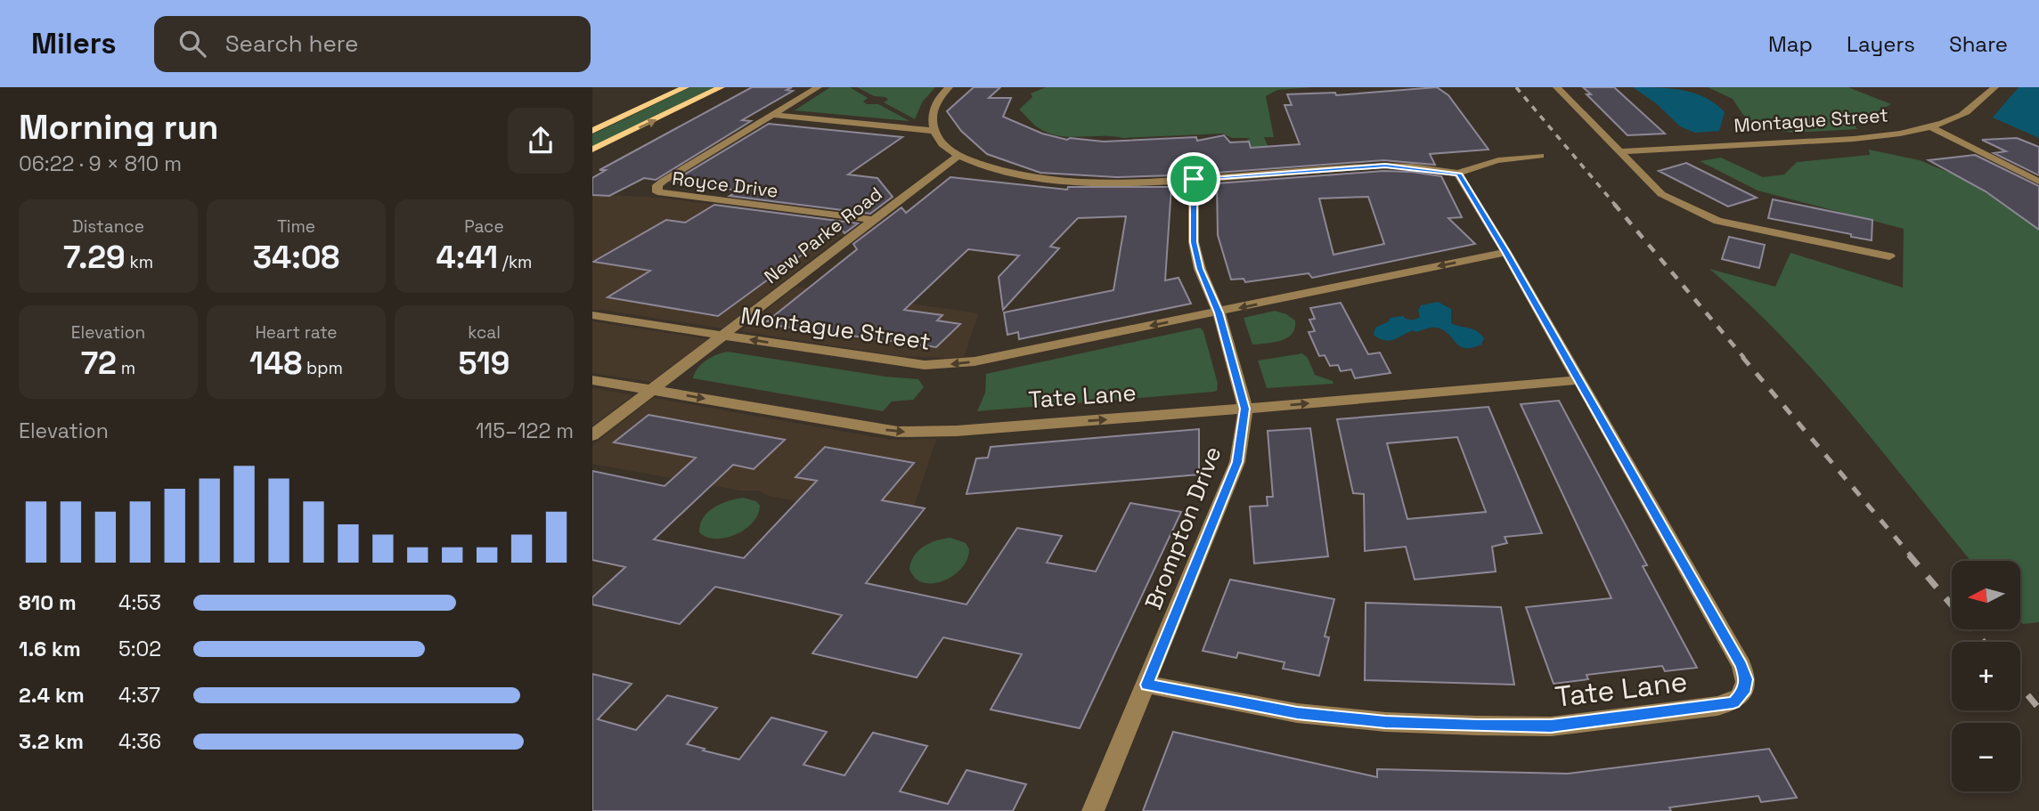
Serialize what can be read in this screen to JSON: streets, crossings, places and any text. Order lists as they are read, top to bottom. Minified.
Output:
{"streets":{"street":["Montague Street","Royce Drive","New Parke Road","Tate Lane","Brompton Drive"]},"crossings":[["Montague Street","New Parke Road"],["Montague Street","Brompton Drive"],["Royce Drive","New Parke Road"],["New Parke Road","Tate Lane"],["Tate Lane","Brompton Drive"]],"one_way":["Montague Street"],"north":"left","page":{"header":"Milers","search":"Search here","nav":["Map","Layers","Share"],"heading":["Morning run","06:22 · 9 × 810 m"],"stats":[["Distance","7.29 km"],["Time","34:08"],["Pace","4:41 /km"],["Elevation","72 m"],["Heart rate","148 bpm"],["kcal","519"]],"chart":["Elevation","115–122 m"],"map_buttons":["+","−"],"list":[{"name":"810 m","note":"4:53"},{"name":"1.6 km","note":"5:02"},{"name":"2.4 km","note":"4:37"},{"name":"3.2 km","note":"4:36"}]}}
